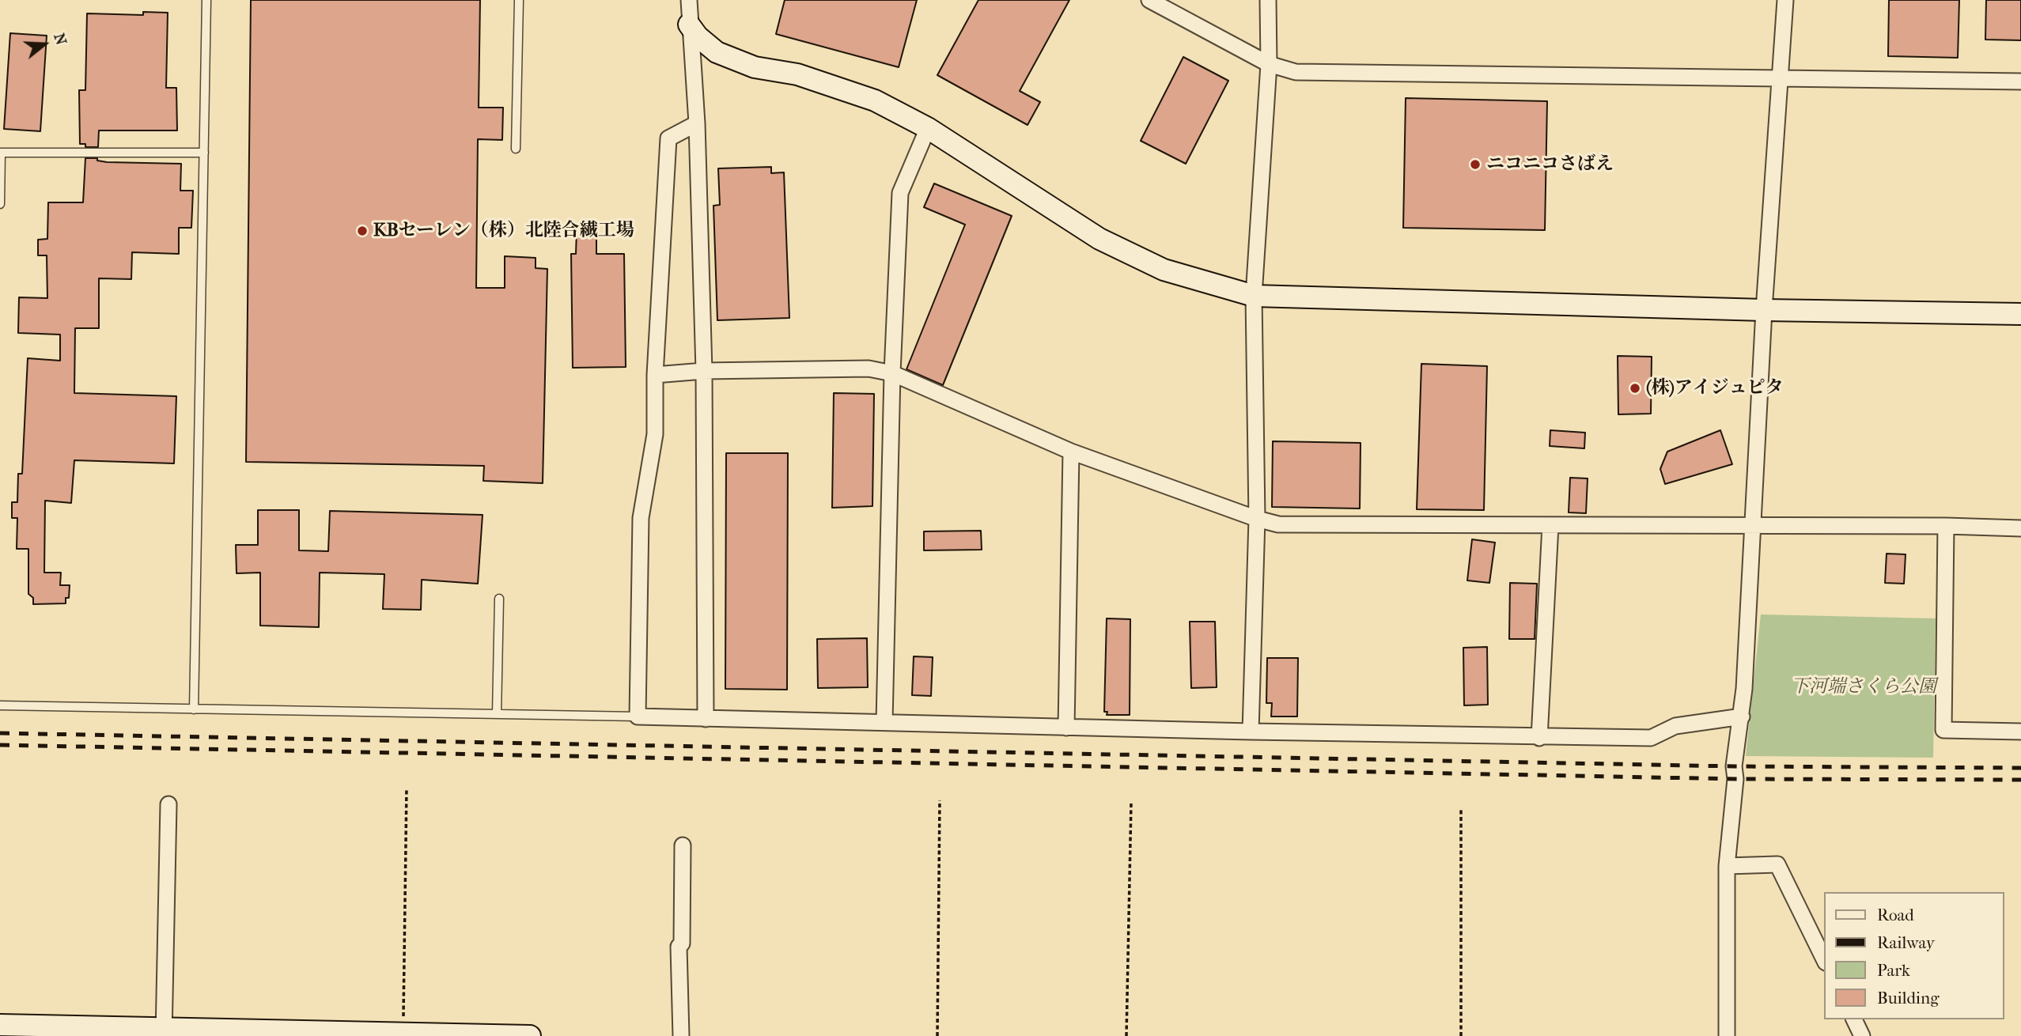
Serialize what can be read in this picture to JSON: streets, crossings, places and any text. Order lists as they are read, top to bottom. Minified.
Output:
{"parks":["下河端さくら公園"],"places":["ニコニコさばえ","KBセーレン（株）北陸合繊工場","(株)アイジュピタ"],"legend":["Road","Railway","Park","Building"],"north":"right"}
